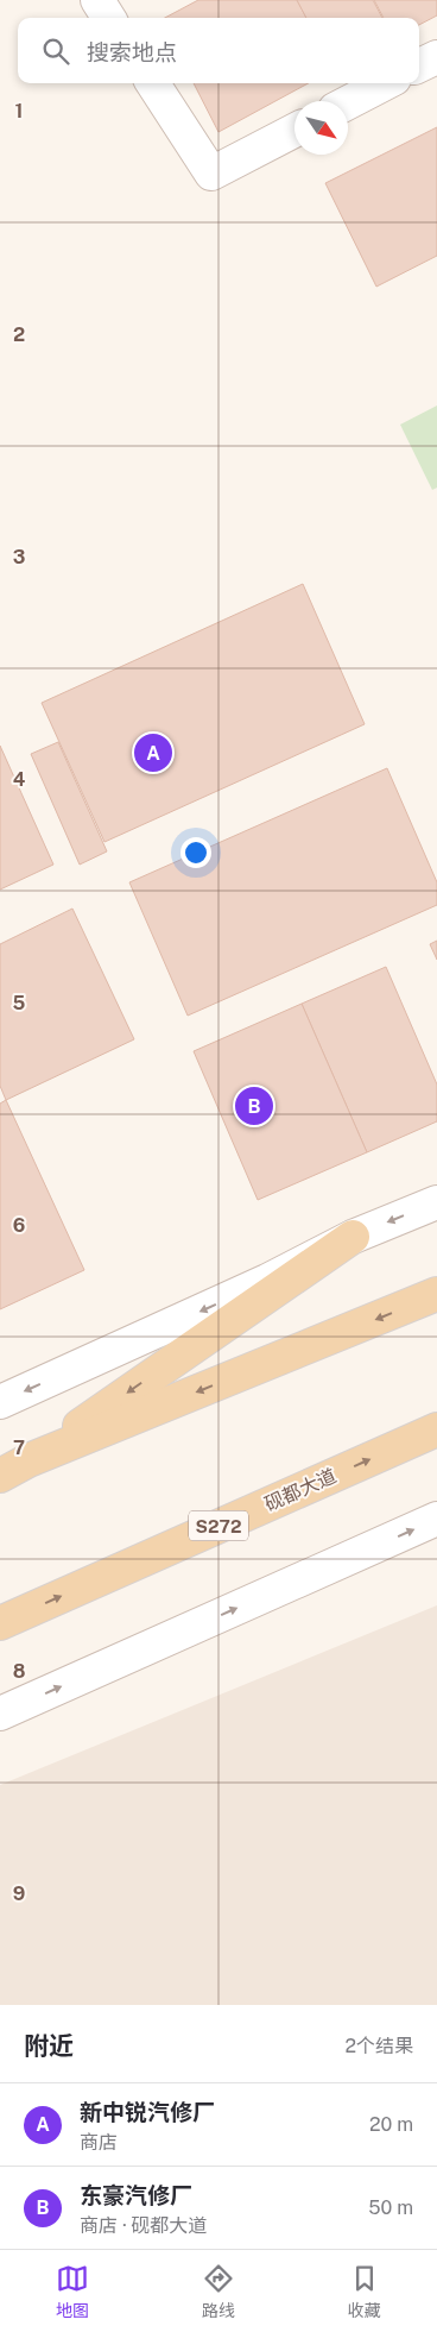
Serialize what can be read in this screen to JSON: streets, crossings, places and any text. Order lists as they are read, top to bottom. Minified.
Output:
{"streets":{"main road":["砚都大道","S272"]},"north":"bottom right","page":{"search":"搜索地点","pins":["A","B"],"heading":["附近","2个结果"],"list":[{"mark":"A","name":"新中锐汽修厂","note":"商店","value":"20 m"},{"mark":"B","name":"东豪汽修厂","note":"商店 · 砚都大道","value":"50 m"}],"nav":["地图","路线","收藏"]},"grid":{"rows":["1","2","3","4","5","6","7","8","9"]}}
